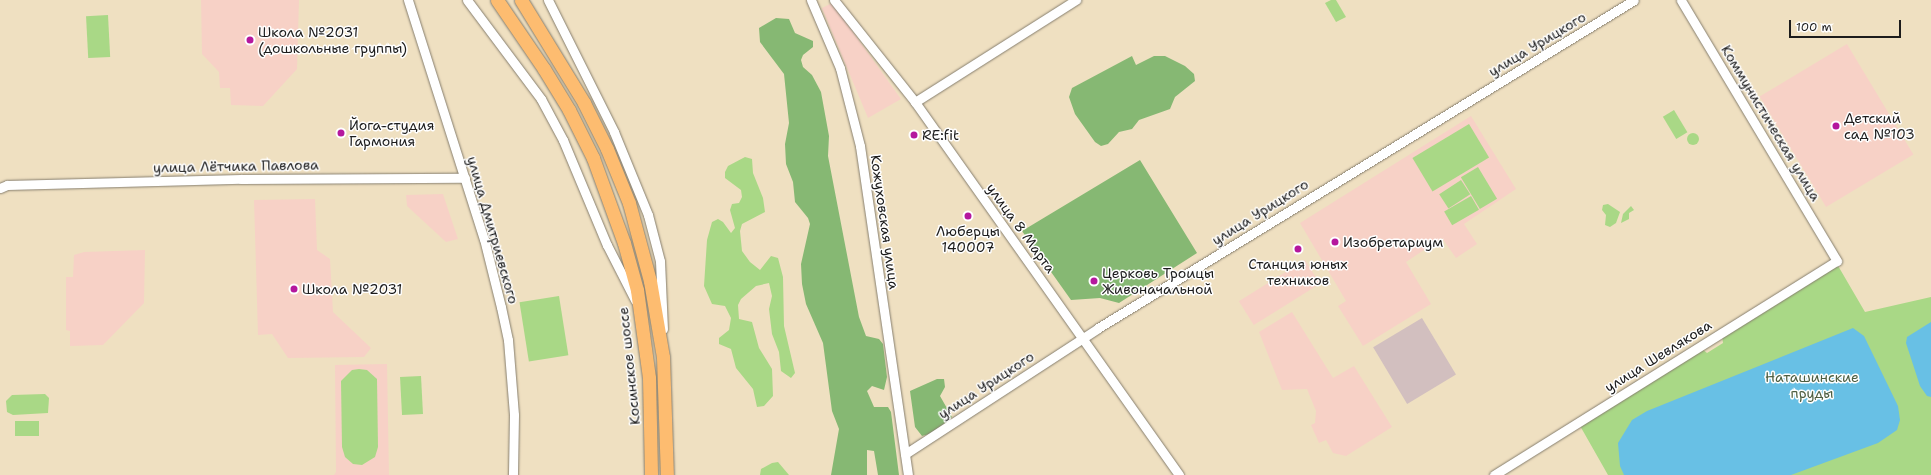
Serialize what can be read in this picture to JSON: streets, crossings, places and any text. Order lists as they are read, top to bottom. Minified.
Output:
{"streets":{"highway":["Косинское шоссе"],"street":["улица Урицкого","Коммунистическая улица","улица Лётчика Павлова","Кожуховская улица","улица 8 Марта","улица Дмитриевского","улица Шевлякова"]},"crossings":[["улица Урицкого","Кожуховская улица"],["улица Урицкого","улица 8 Марта"],["Коммунистическая улица","улица Шевлякова"],["улица Лётчика Павлова","улица Дмитриевского"]],"parks":["Наташинские пруды"],"places":["Школа №2031 (дошкольные группы)","Детский сад №103","Йога-студия Гармония","RE:fit","Люберцы 140007","Изобретариум","Станция юных техников","Церковь Троицы Живоначальной","Школа №2031"],"scale_bar":"100 m"}
